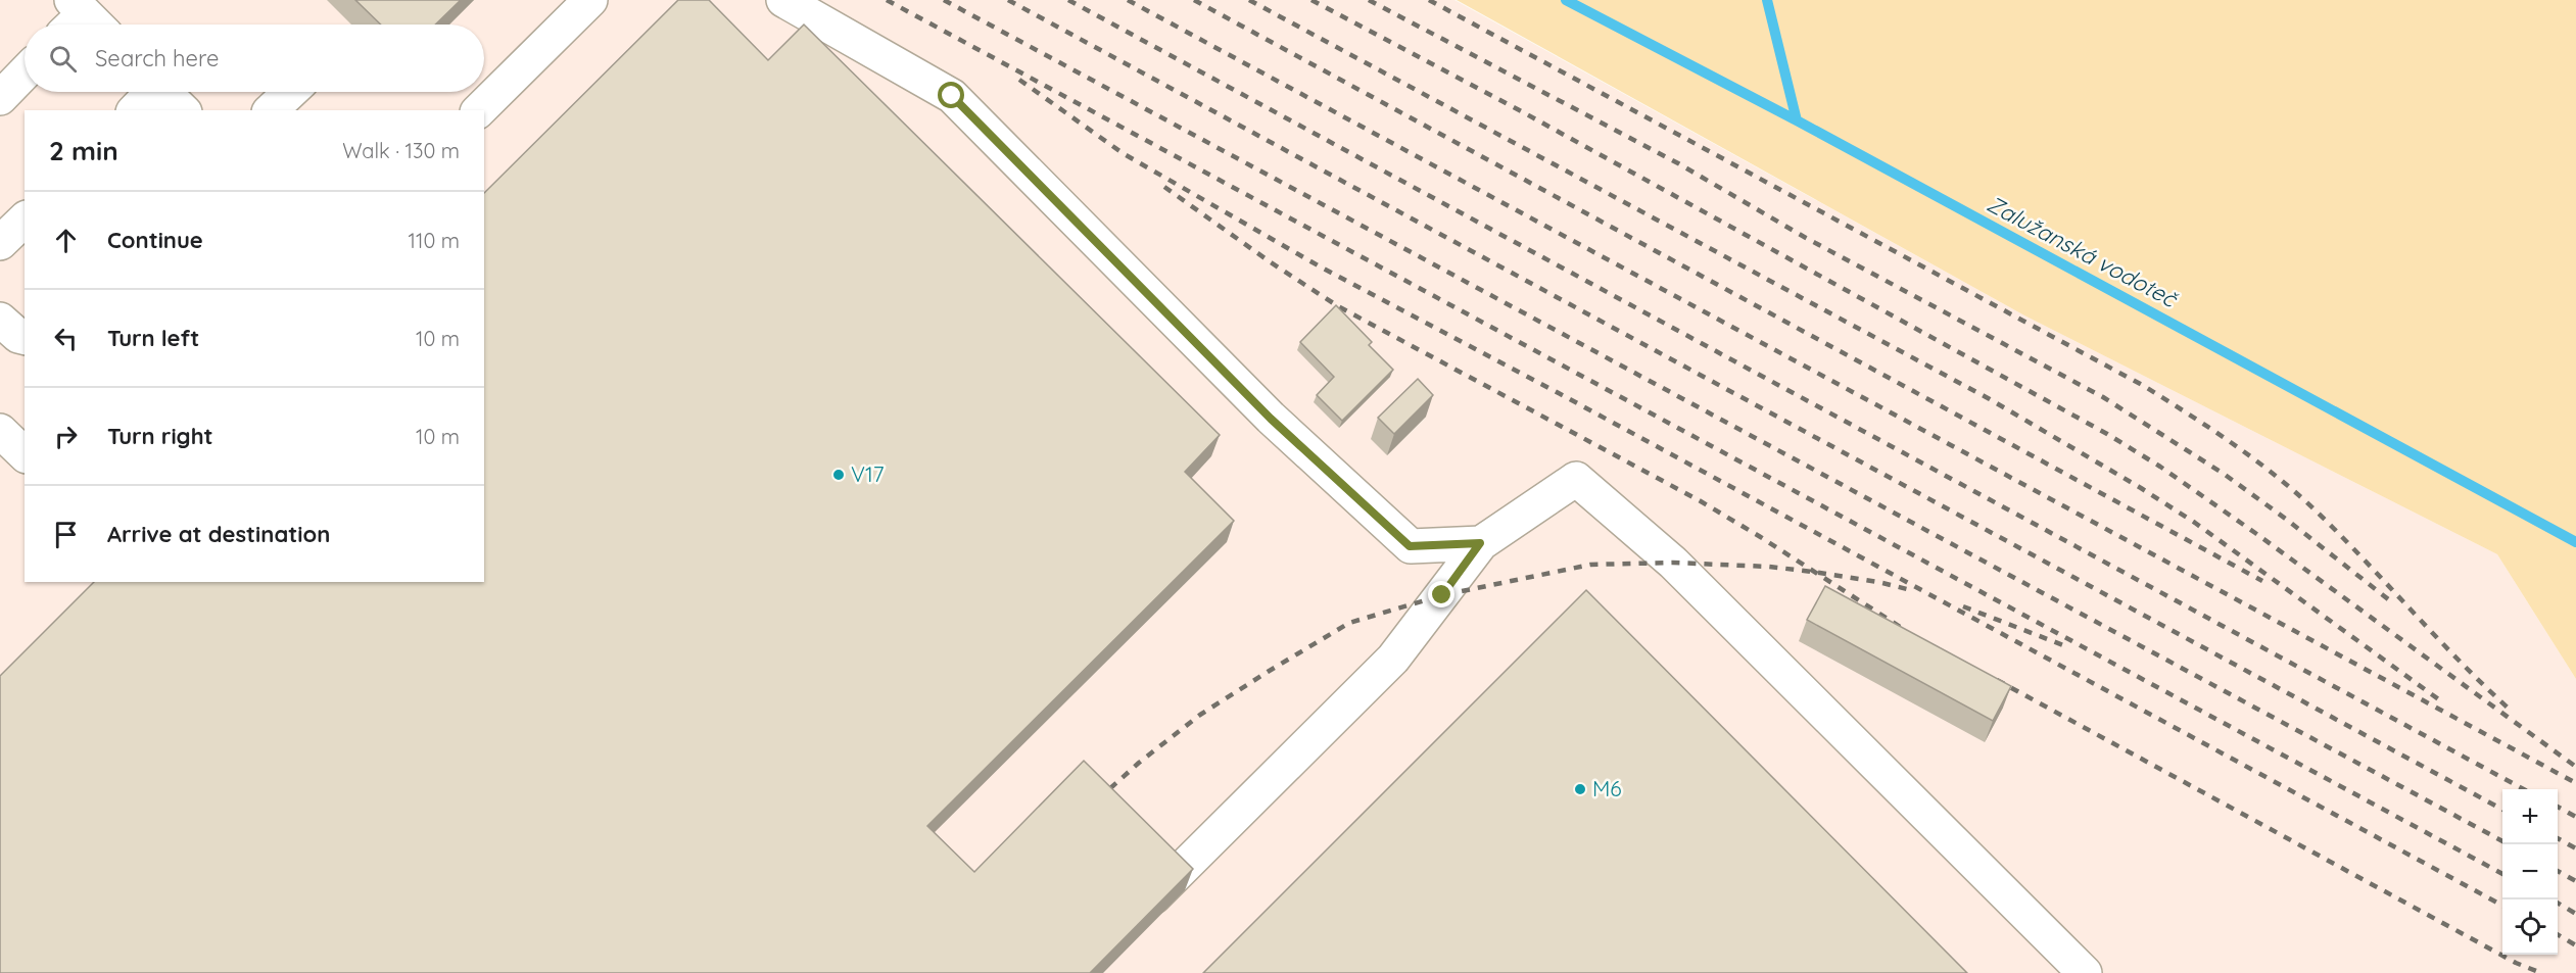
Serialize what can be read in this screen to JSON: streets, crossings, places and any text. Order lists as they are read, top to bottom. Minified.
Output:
{"water":["Zalužanská vodoteč"],"places":["V17","M6"],"page":{"search":"Search here","heading":["2 min","Walk · 130 m"],"list":[["Continue","110 m"],["Turn left","10 m"],["Turn right","10 m"],"Arrive at destination"],"map_buttons":["+","−"]}}
